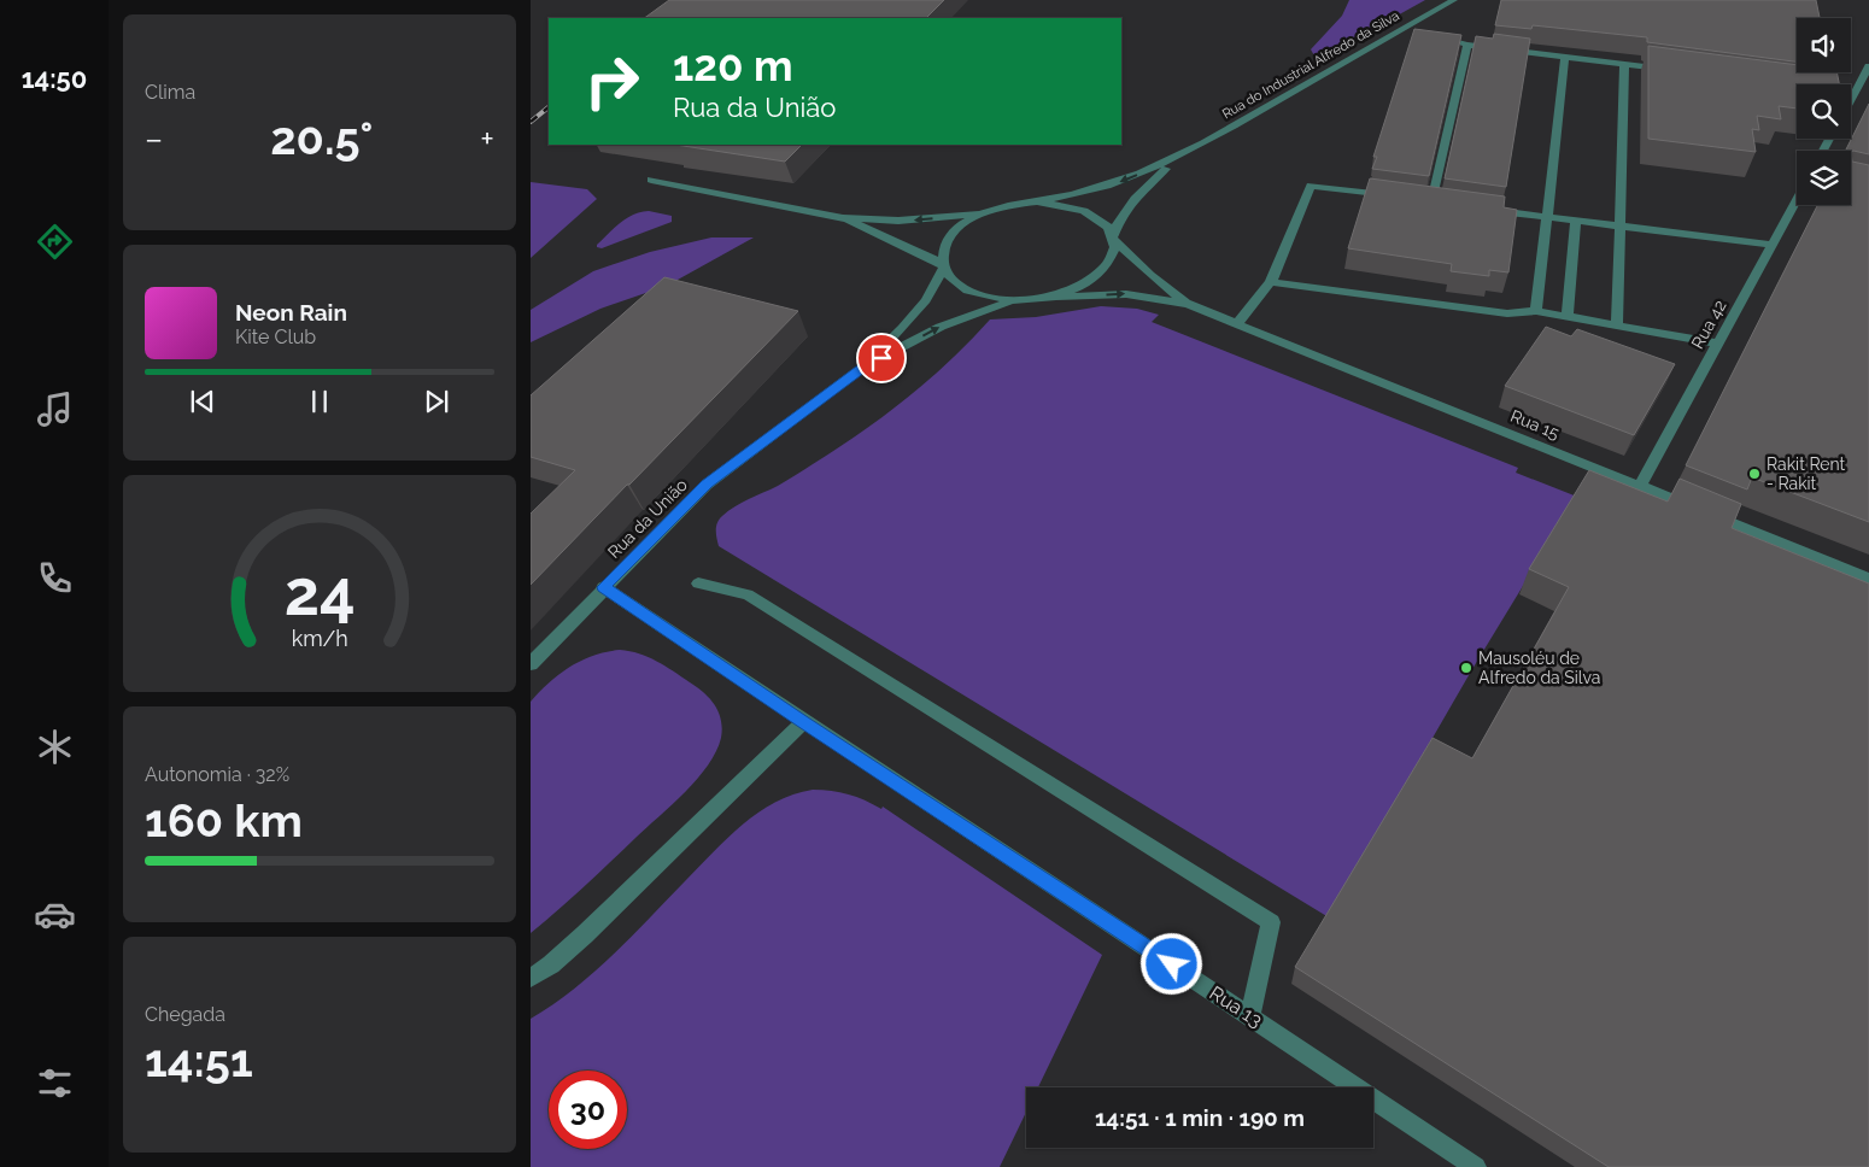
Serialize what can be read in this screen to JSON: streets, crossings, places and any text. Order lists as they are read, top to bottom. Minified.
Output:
{"streets":{"street":["Rua do Industrial Alfredo da Silva","Rua 42","Rua 15","Rua da União","Rua 13"]},"crossings":[["Rua do Industrial Alfredo da Silva","Rua 15"],["Rua do Industrial Alfredo da Silva","Rua da União"],["Rua 42","Rua 15"],["Rua 15","Rua da União"],["Rua da União","Rua 13"]],"places":["Rakit Rent - Rakit","Mausoléu de Alfredo da Silva"],"page":{"tabs":"14:50","tile":["Clima",["Autonomia · 32%","160 km"],["Chegada","14:51"]],"turn":["120 m","Rua da União"],"heat":["−","20.5°","+"],"song":["Neon Rain","Kite Club"],"limit":"30","trip":"14:51 · 1 min · 190 m","gauge":["24","km/h"]}}
